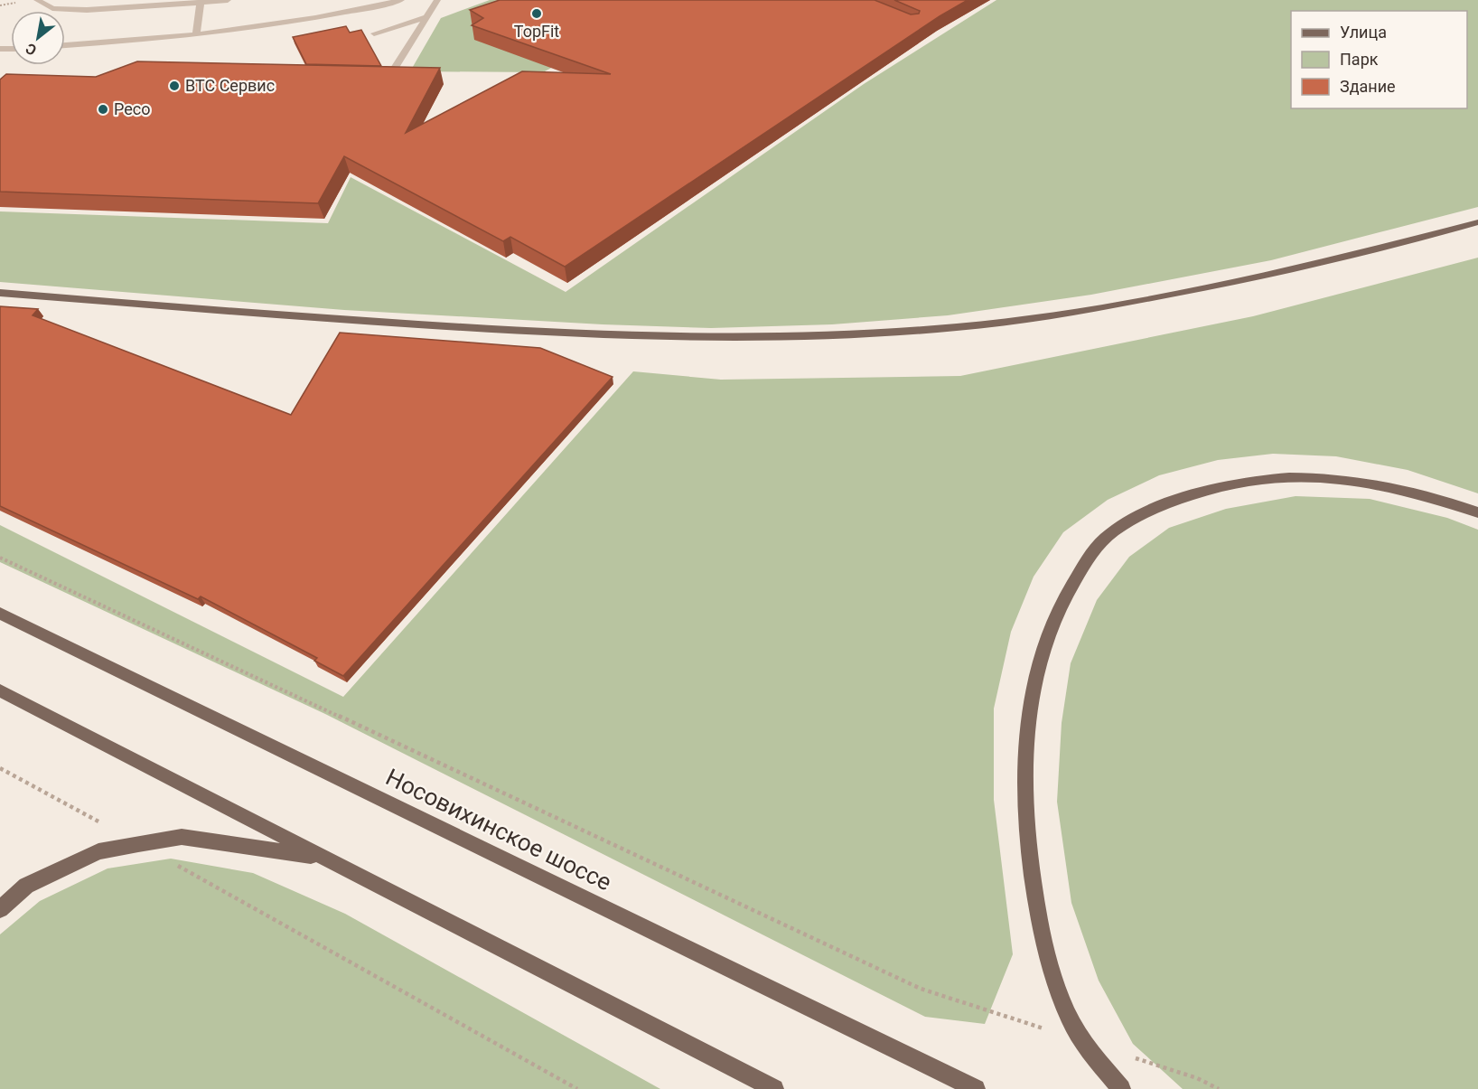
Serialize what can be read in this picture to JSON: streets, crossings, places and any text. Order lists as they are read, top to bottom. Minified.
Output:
{"streets":{"main road":["Носовихинское шоссе"]},"places":["TopFit","ВТС Сервис","Ресо"],"legend":["Улица","Парк","Здание"],"north":"bottom left"}
